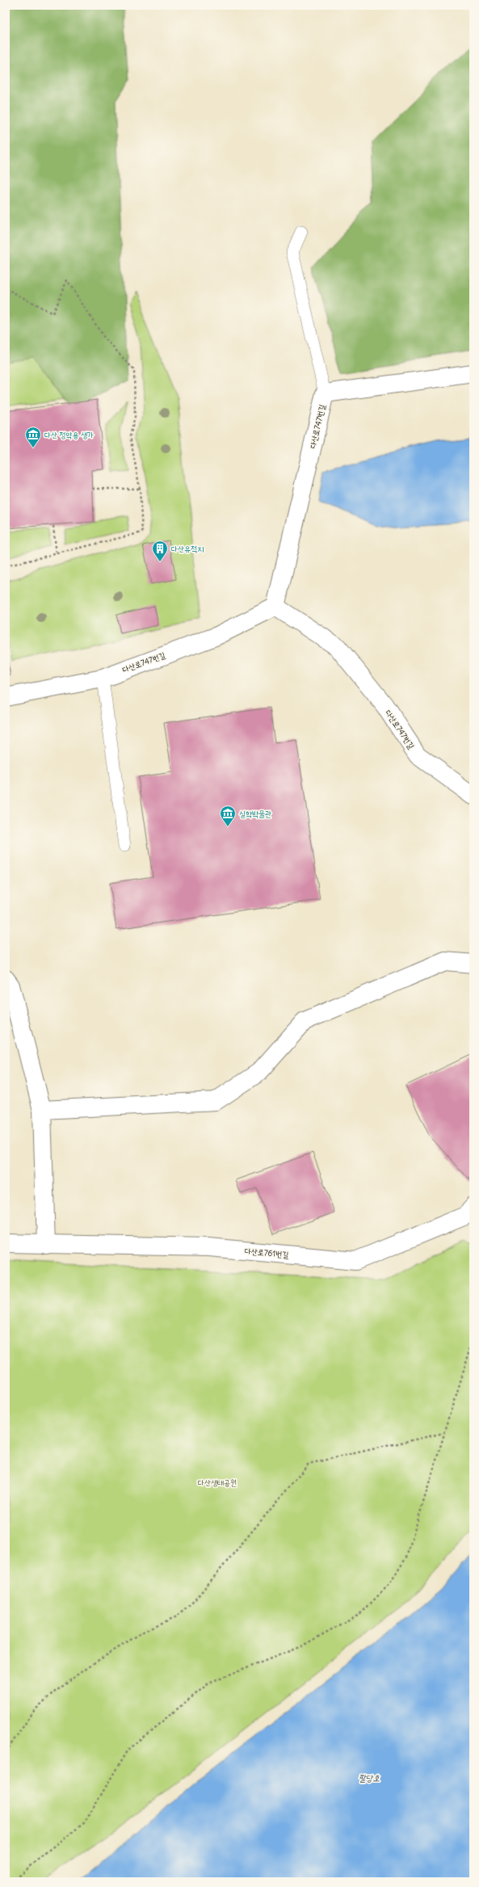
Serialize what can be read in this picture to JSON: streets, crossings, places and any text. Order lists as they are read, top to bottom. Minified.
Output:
{"streets":{"street":["다산로747번길","다산로761번길"]},"water":["팔당호"],"parks":["다산생태공원"],"places":{"museum":["다산 정약용 생가","실학박물관"],"building":["다산유적지"]}}
